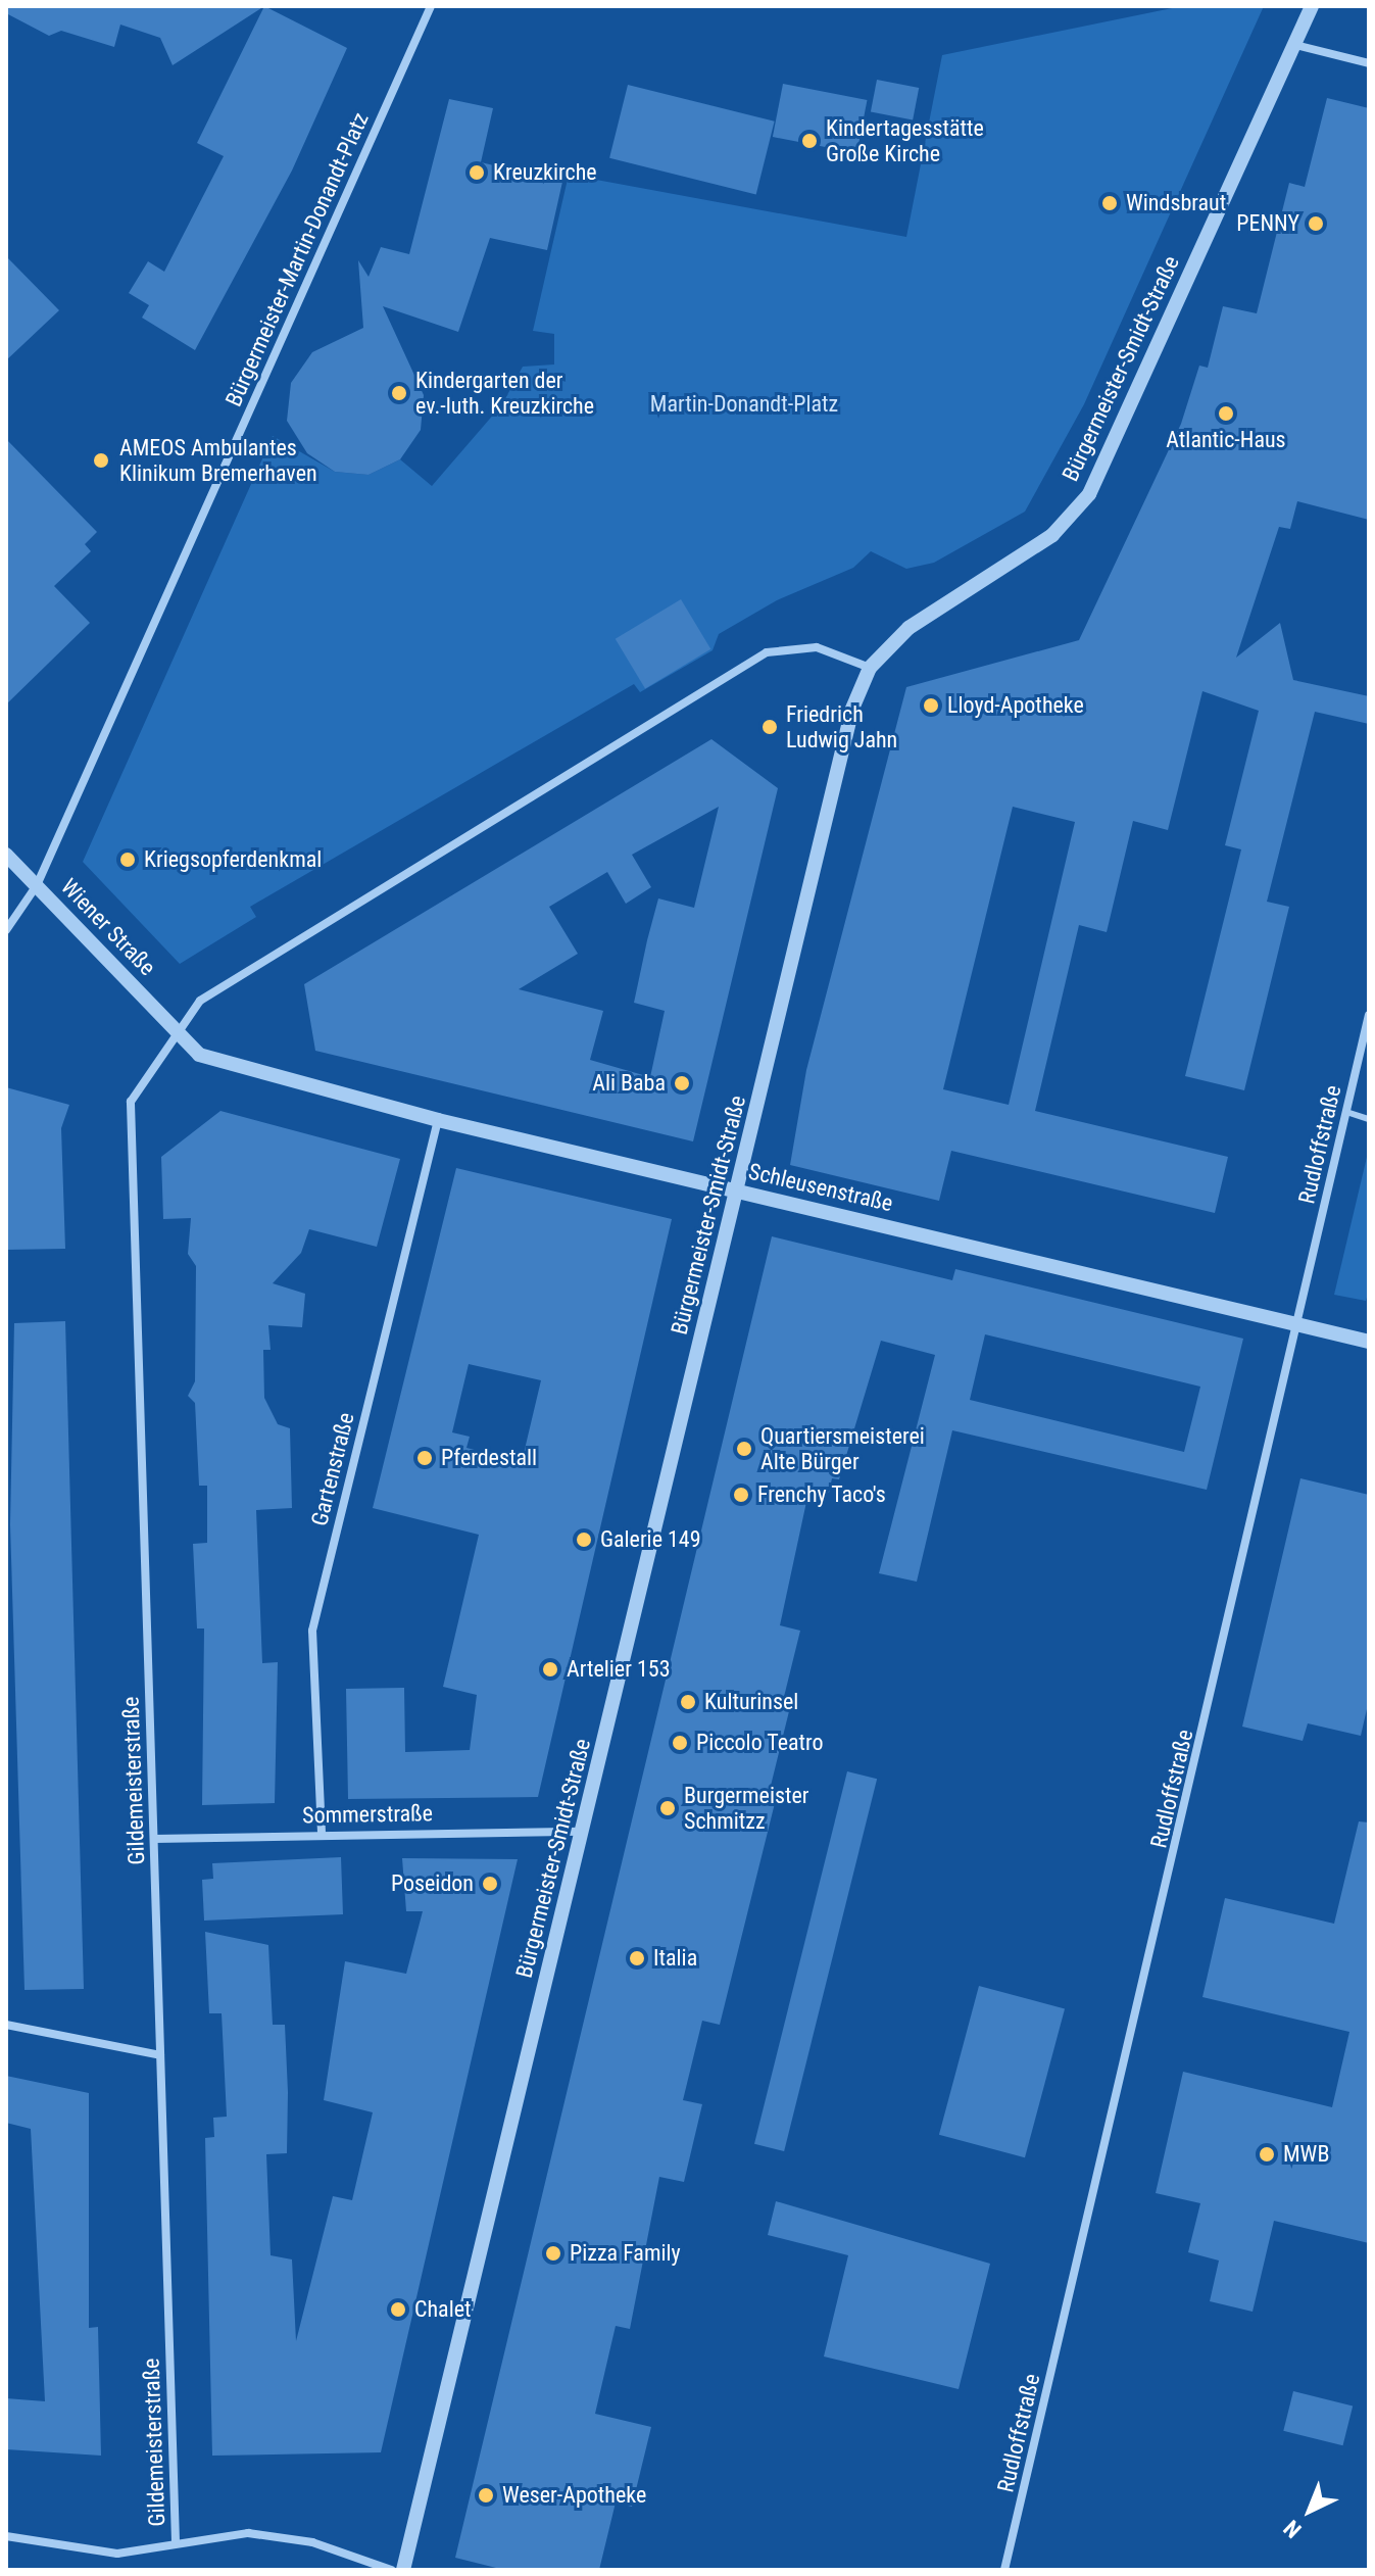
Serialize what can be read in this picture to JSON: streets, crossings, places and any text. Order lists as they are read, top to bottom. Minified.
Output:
{"streets":{"street":["Bürgermeister-Martin-Donandt-Platz","Bürgermeister-Smidt-Straße","Wiener Straße","Rudloffstraße","Schleusenstraße","Gartenstraße","Gildemeisterstraße","Sommerstraße"]},"crossings":[["Bürgermeister-Martin-Donandt-Platz","Wiener Straße"],["Bürgermeister-Smidt-Straße","Schleusenstraße"],["Bürgermeister-Smidt-Straße","Sommerstraße"],["Wiener Straße","Schleusenstraße"],["Wiener Straße","Gildemeisterstraße"],["Rudloffstraße","Schleusenstraße"],["Schleusenstraße","Gartenstraße"],["Schleusenstraße","Gildemeisterstraße"],["Gartenstraße","Sommerstraße"],["Gildemeisterstraße","Sommerstraße"]],"parks":["Martin-Donandt-Platz"],"places":["Kindertagesstätte Große Kirche","Kreuzkirche","Windsbraut","PENNY","Kindergarten der ev.-luth. Kreuzkirche","Atlantic-Haus","AMEOS Ambulantes Klinikum Bremerhaven","Lloyd-Apotheke","Friedrich Ludwig Jahn","Kriegsopferdenkmal","Ali Baba","Quartiersmeisterei Alte Bürger","Pferdestall","Frenchy Taco's","Galerie 149","Artelier 153","Kulturinsel","Piccolo Teatro","Burgermeister Schmitzz","Poseidon","Italia","MWB","Pizza Family","Chalet","Weser-Apotheke"],"north":"bottom left"}
